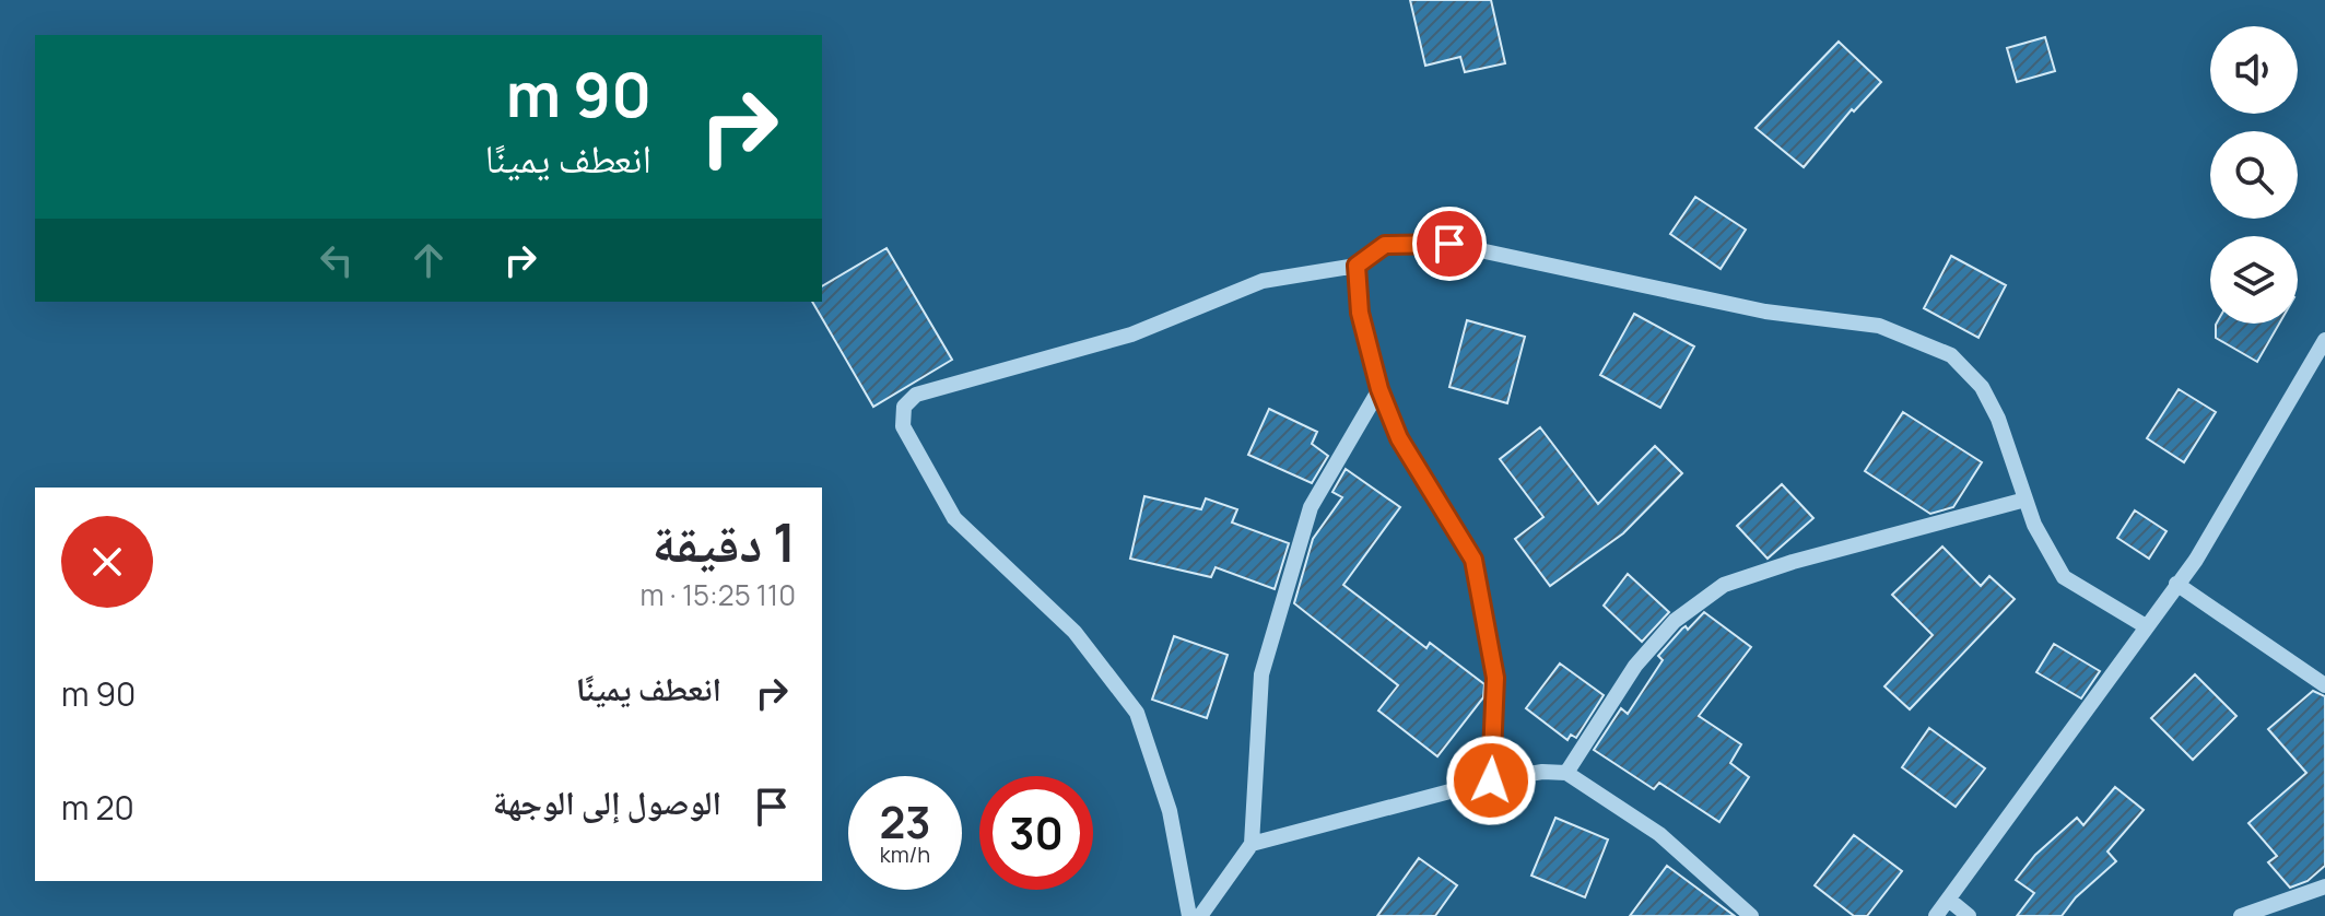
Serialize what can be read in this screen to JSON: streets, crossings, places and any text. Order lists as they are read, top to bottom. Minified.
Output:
{"page":{"turn":["90 m","انعطف يمينًا"],"heading":["1 دقيقة","110 m · 15:25"],"list":[{"name":"انعطف يمينًا","value":"90 m"},{"name":"الوصول إلى الوجهة","value":"20 m"}],"speed":"23 km/h","limit":"30"}}
